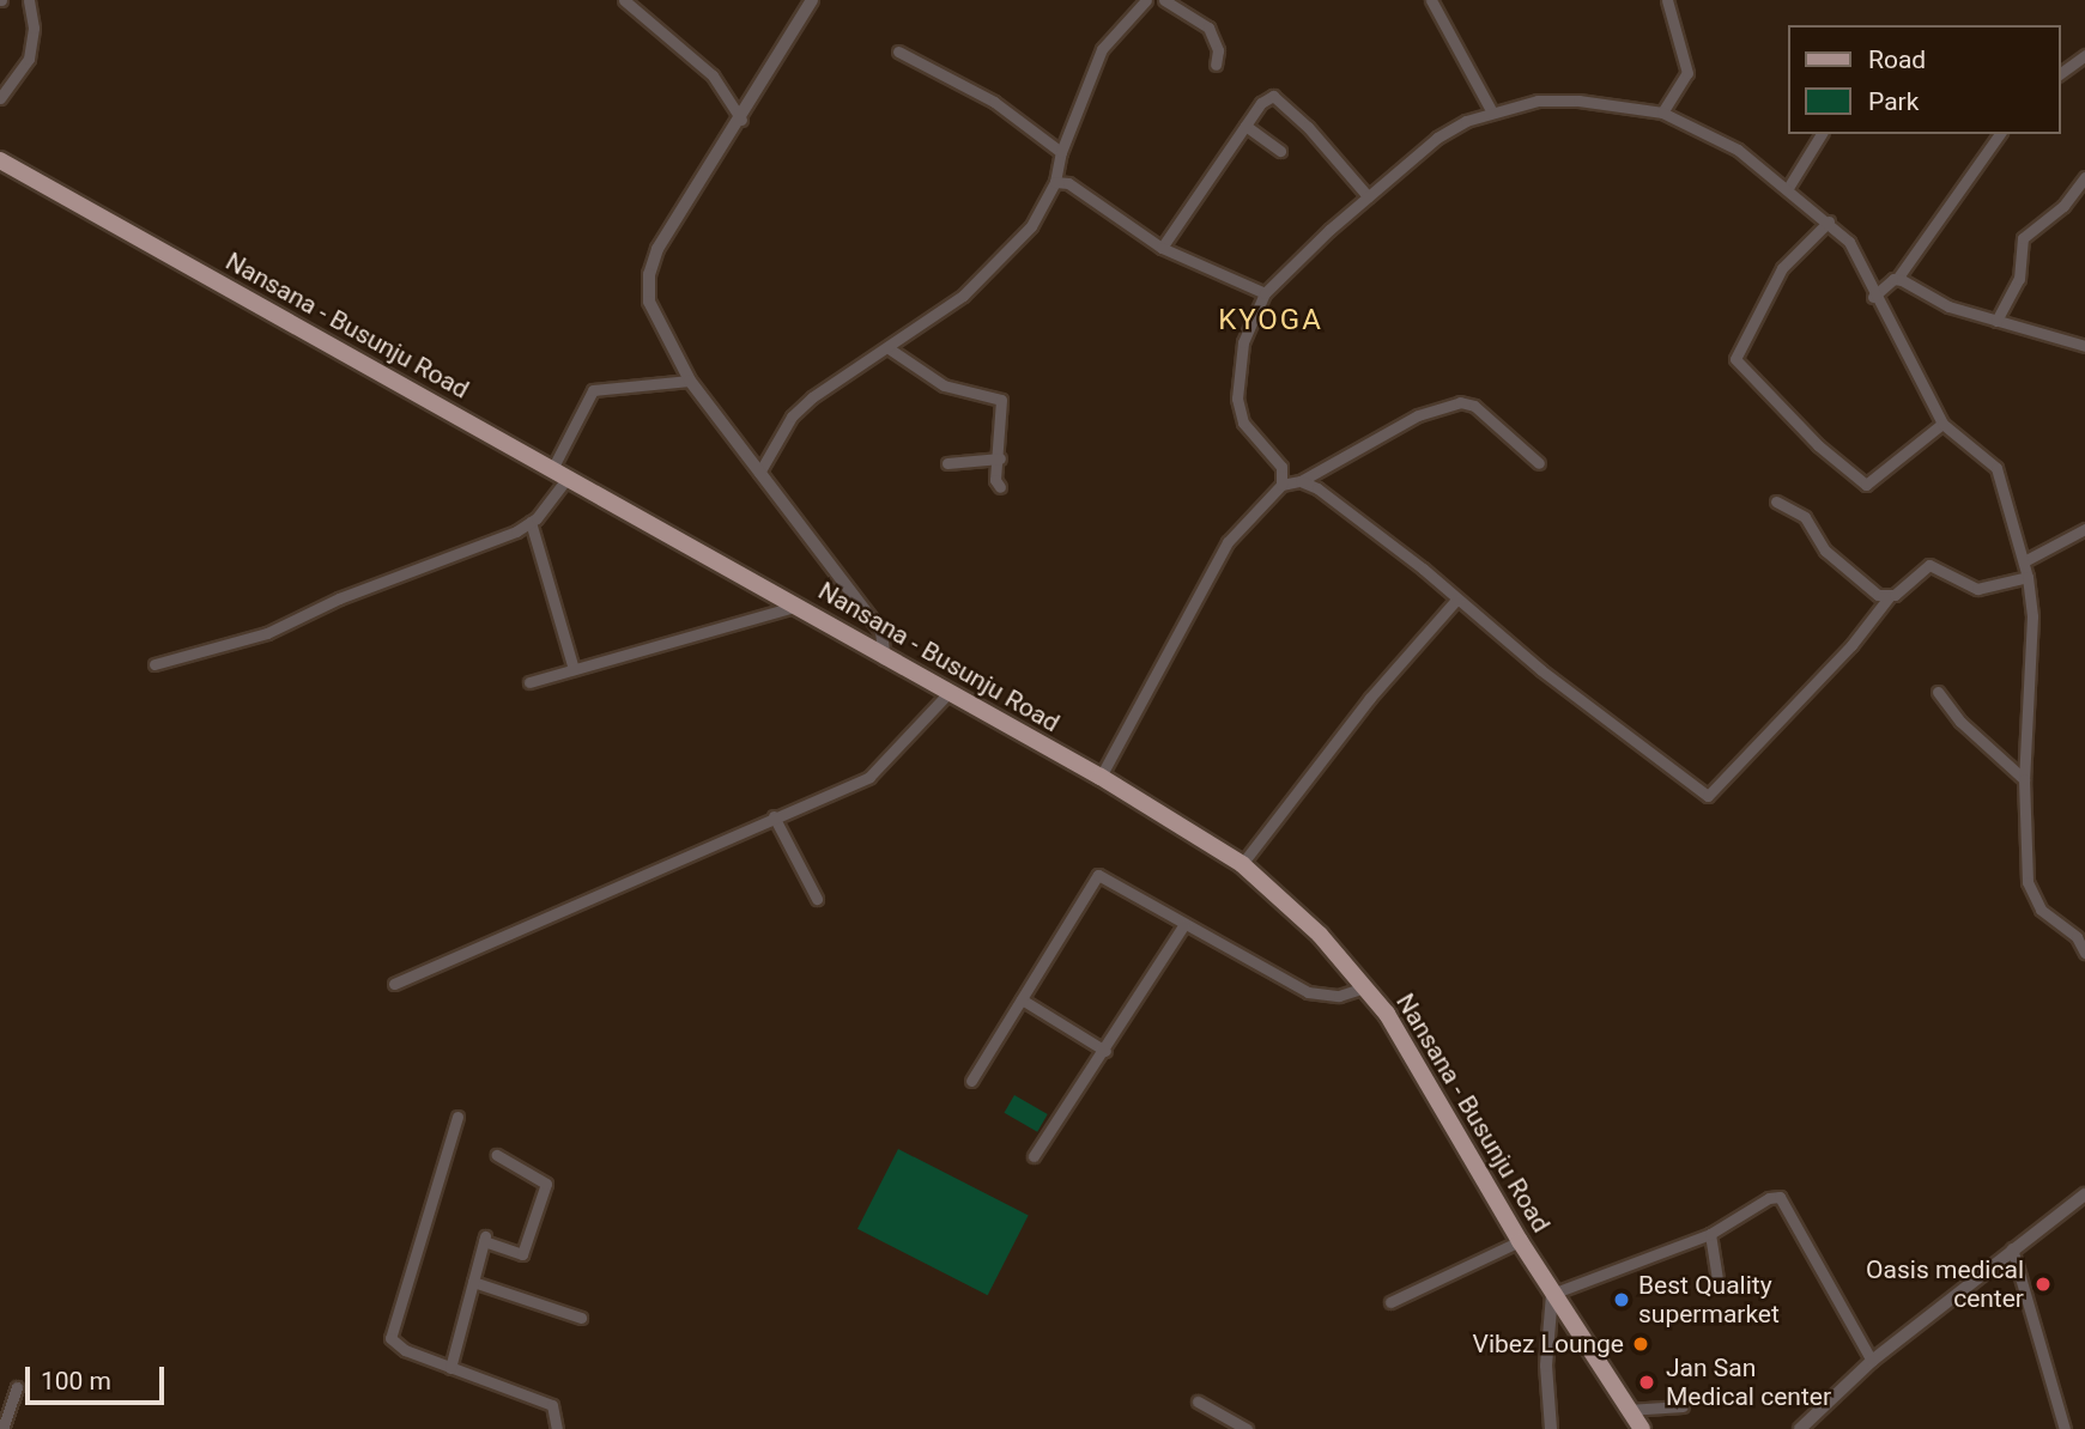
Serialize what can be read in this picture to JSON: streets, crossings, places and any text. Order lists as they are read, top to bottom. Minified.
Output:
{"streets":{"main road":["Nansana - Busunju Road"]},"districts":["KYOGA"],"places":["Oasis medical center","Best Quality supermarket","Vibez Lounge","Jan San Medical center"],"legend":["Road","Park"],"scale_bar":"100 m"}
